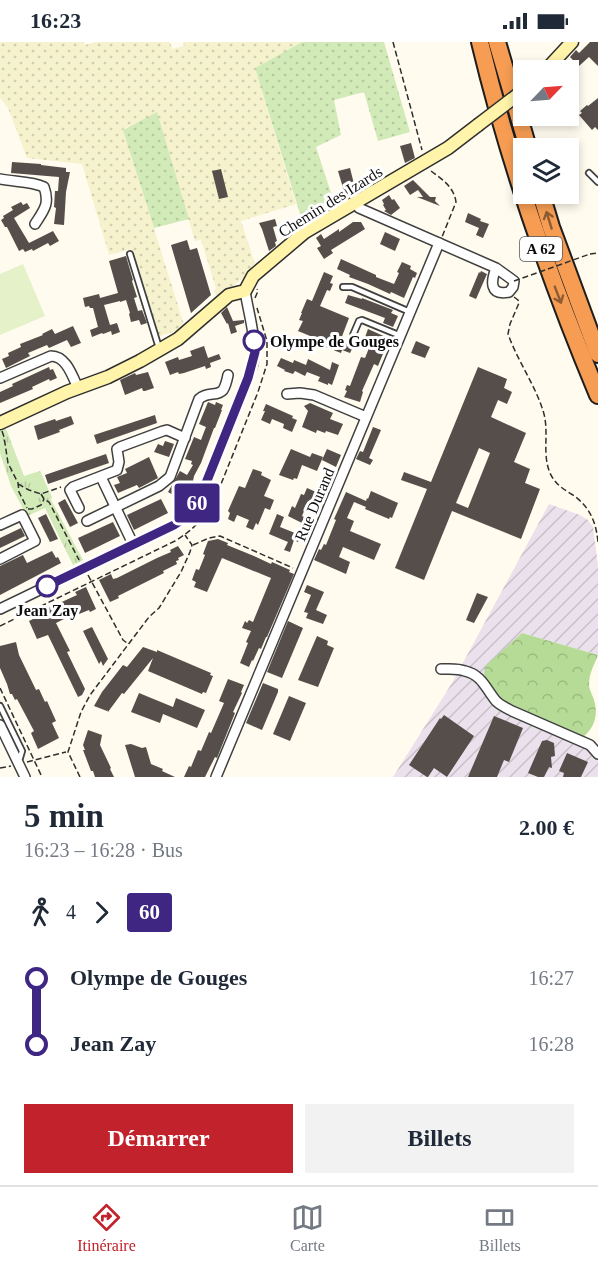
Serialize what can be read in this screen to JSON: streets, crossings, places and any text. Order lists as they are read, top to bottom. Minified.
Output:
{"streets":{"highway":["A 62"],"street":["Chemin des Izards","Rue Durand"]},"places":["Olympe de Gouges","Jean Zay"],"lines":["bus line 60"],"north":"top right","page":{"status":"16:23","on_map":"60","heading":["5 min","16:23 – 16:28 · Bus","2.00 €"],"legs":["4","60"],"list":[{"name":"Olympe de Gouges","value":"16:27"},{"name":"Jean Zay","value":"16:28"}],"buttons":["Démarrer","Billets"],"tabs":["Itinéraire","Carte","Billets"]}}
